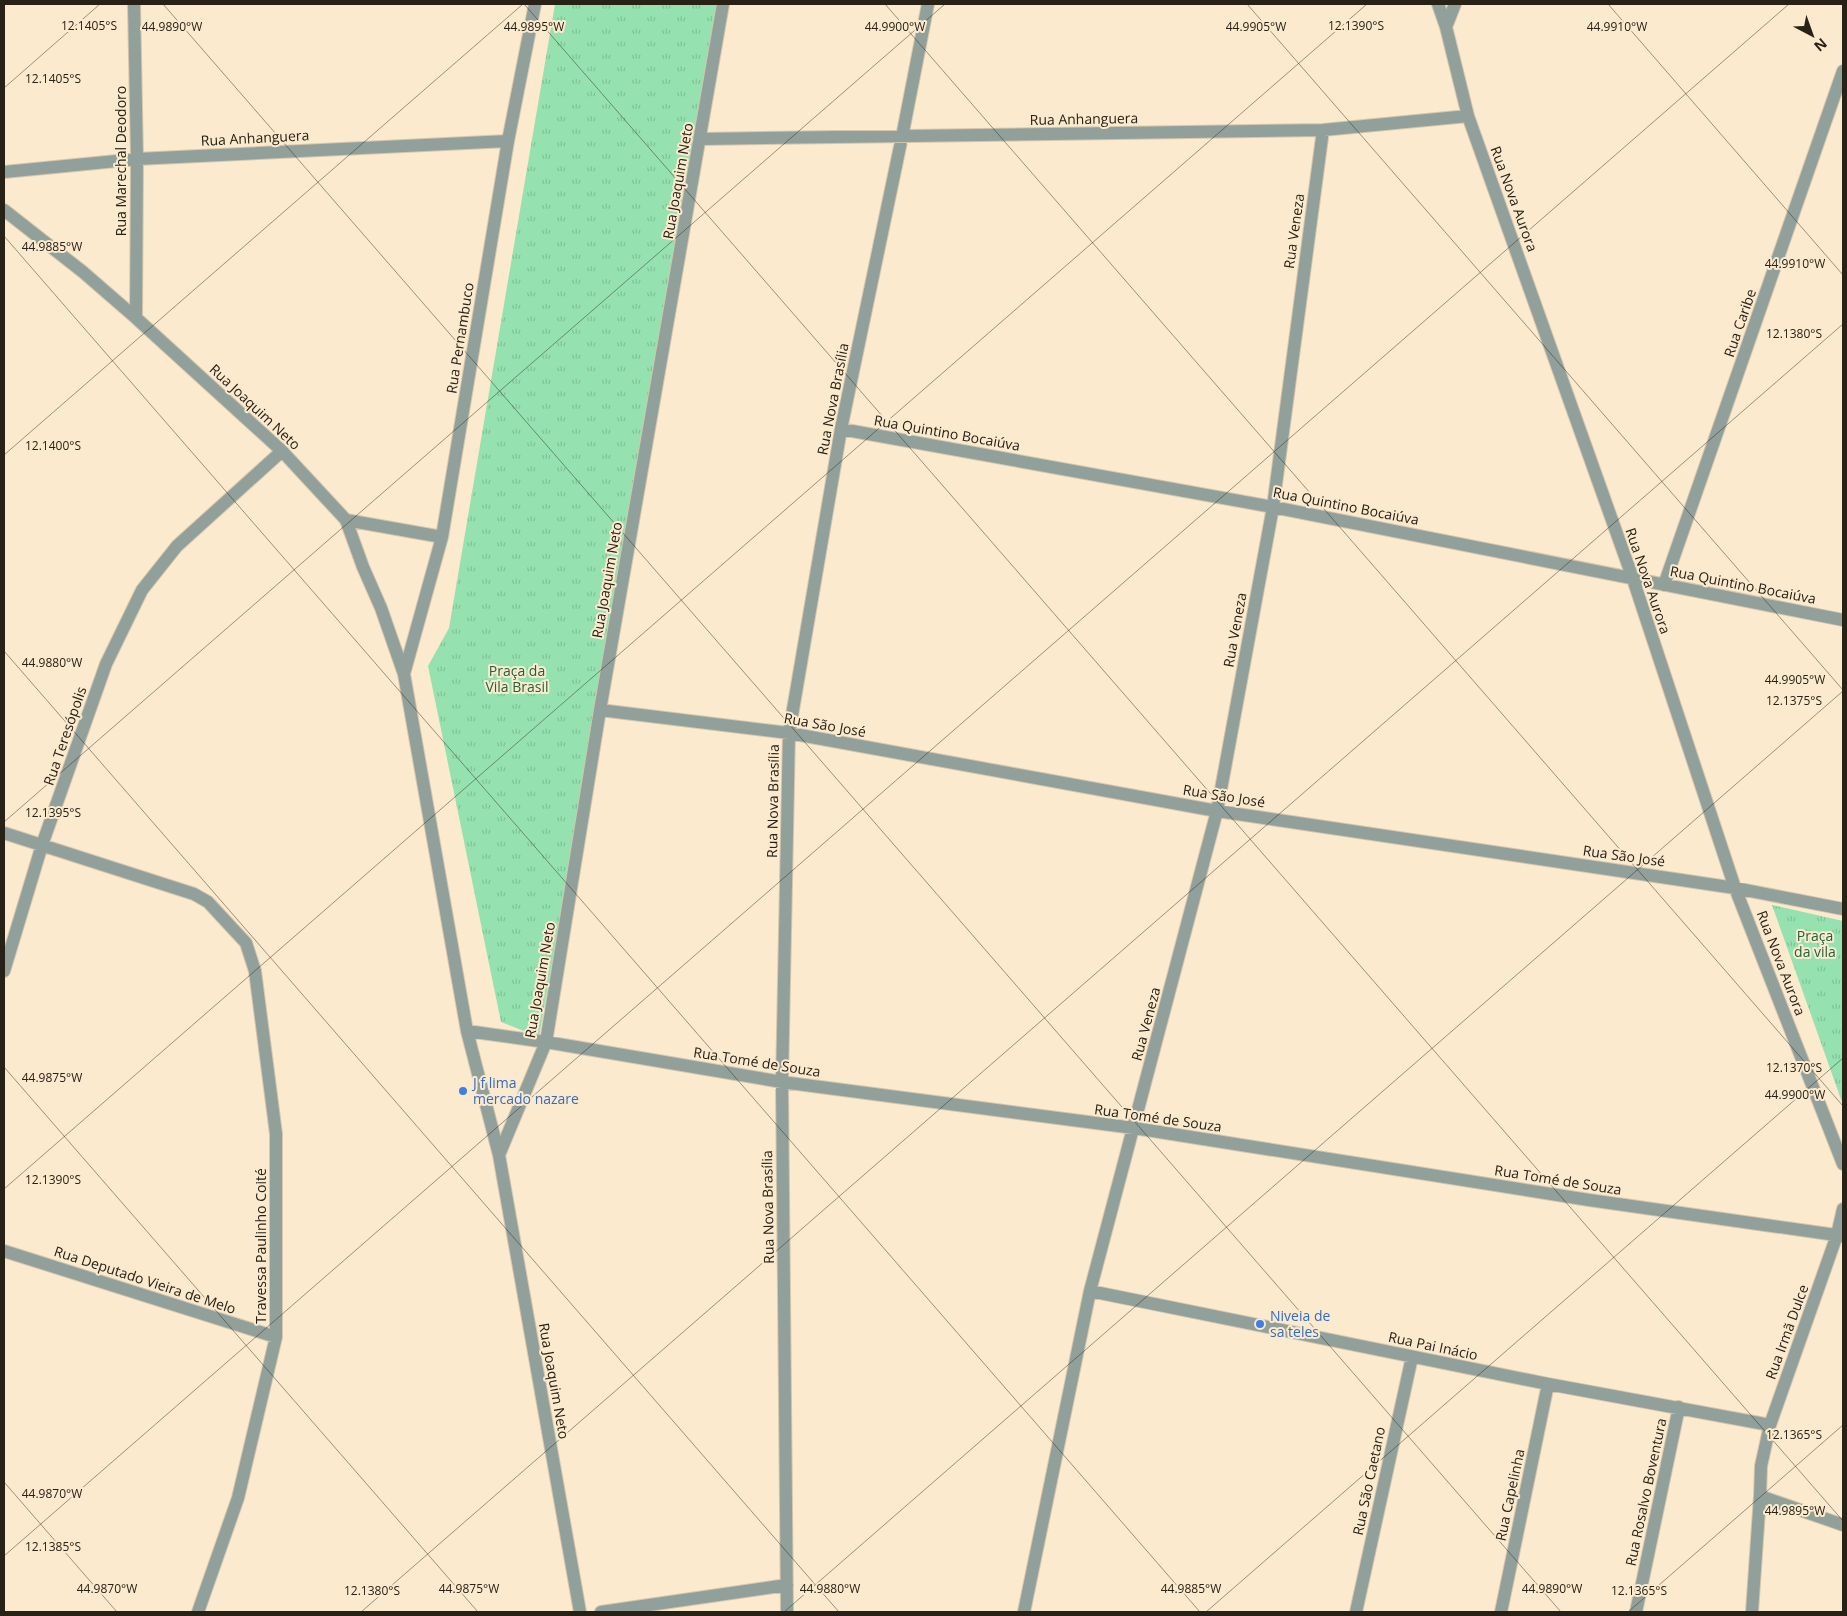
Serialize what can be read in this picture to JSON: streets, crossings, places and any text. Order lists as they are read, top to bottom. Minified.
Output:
{"streets":{"street":["Rua Anhanguera","Rua Marechal Deodoro","Rua Joaquim Neto","Rua Nova Aurora","Rua Veneza","Rua Caribe","Rua Pernambuco","Rua Nova Brasília","Rua Quintino Bocaiúva","Rua São José","Rua Teresópolis","Rua Tomé de Souza","Travessa Paulinho Coité","Rua Deputado Vieira de Melo","Rua Irmã Dulce","Rua Pai Inácio","Rua São Caetano","Rua Rosalvo Boventura","Rua Capelinha"]},"crossings":[["Rua Anhanguera","Rua Marechal Deodoro"],["Rua Anhanguera","Rua Joaquim Neto"],["Rua Anhanguera","Rua Nova Aurora"],["Rua Anhanguera","Rua Veneza"],["Rua Anhanguera","Rua Pernambuco"],["Rua Anhanguera","Rua Nova Brasília"],["Rua Marechal Deodoro","Rua Joaquim Neto"],["Rua Joaquim Neto","Rua Pernambuco"],["Rua Joaquim Neto","Rua São José"],["Rua Joaquim Neto","Rua Teresópolis"],["Rua Joaquim Neto","Rua Tomé de Souza"],["Rua Nova Aurora","Rua Quintino Bocaiúva"],["Rua Nova Aurora","Rua São José"],["Rua Veneza","Rua Quintino Bocaiúva"],["Rua Veneza","Rua São José"],["Rua Veneza","Rua Tomé de Souza"],["Rua Veneza","Rua Pai Inácio"],["Rua Caribe","Rua Quintino Bocaiúva"],["Rua Nova Brasília","Rua Quintino Bocaiúva"],["Rua Nova Brasília","Rua São José"],["Rua Nova Brasília","Rua Tomé de Souza"],["Rua Teresópolis","Travessa Paulinho Coité"],["Rua Tomé de Souza","Rua Irmã Dulce"],["Travessa Paulinho Coité","Rua Deputado Vieira de Melo"],["Rua Irmã Dulce","Rua Pai Inácio"],["Rua Pai Inácio","Rua São Caetano"],["Rua Pai Inácio","Rua Rosalvo Boventura"],["Rua Pai Inácio","Rua Capelinha"]],"parks":["Praça da Vila Brasil","Praça da vila"],"places":["J f lima mercado nazare","Niveia de sa teles"],"north":"bottom right","coordinates":["12.1405°S","12.1390°S","44.9895°W","44.9900°W","44.9905°W","44.9910°W","44.9890°W","44.9885°W","12.1380°S","12.1400°S","44.9880°W","12.1375°S","12.1395°S","12.1370°S","44.9875°W","12.1365°S","44.9870°W","12.1385°S"]}
